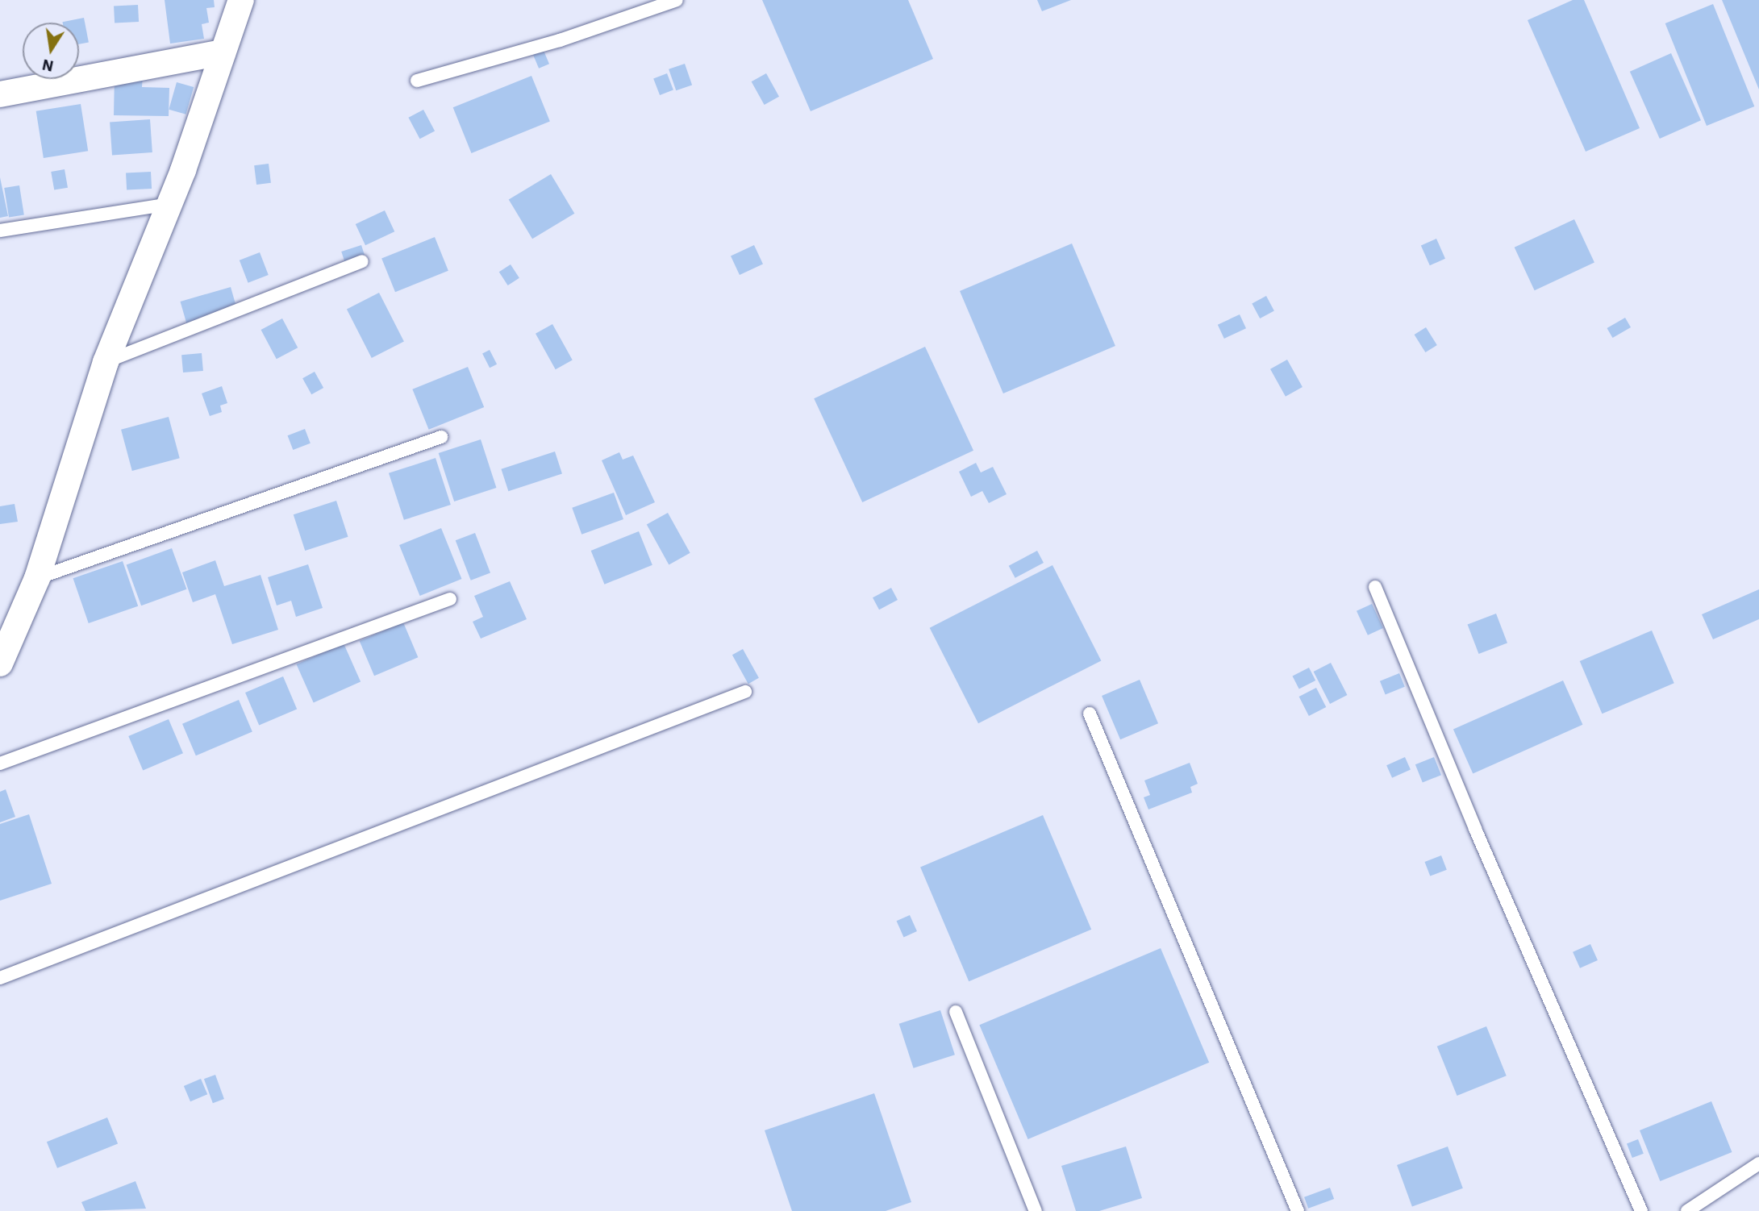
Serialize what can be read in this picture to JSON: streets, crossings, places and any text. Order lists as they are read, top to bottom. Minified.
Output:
{"north":"bottom"}
